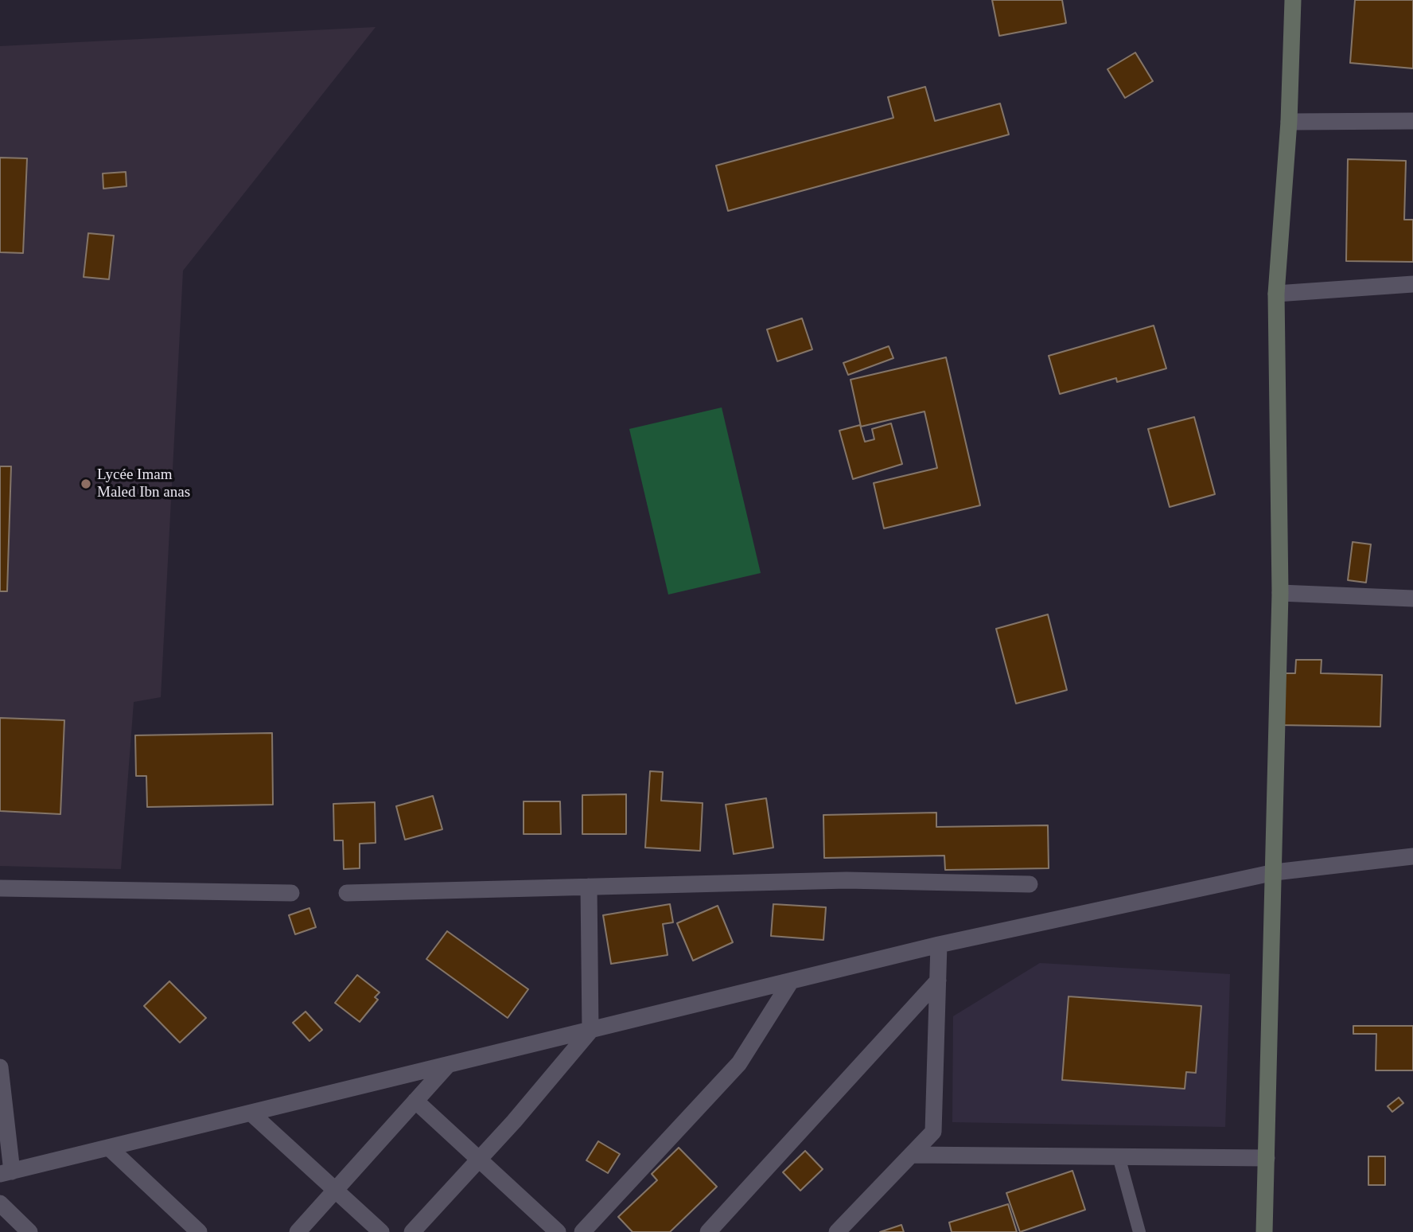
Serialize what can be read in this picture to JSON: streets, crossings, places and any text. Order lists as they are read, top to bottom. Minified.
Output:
{"places":["Lycée Imam Maled Ibn anas"]}
